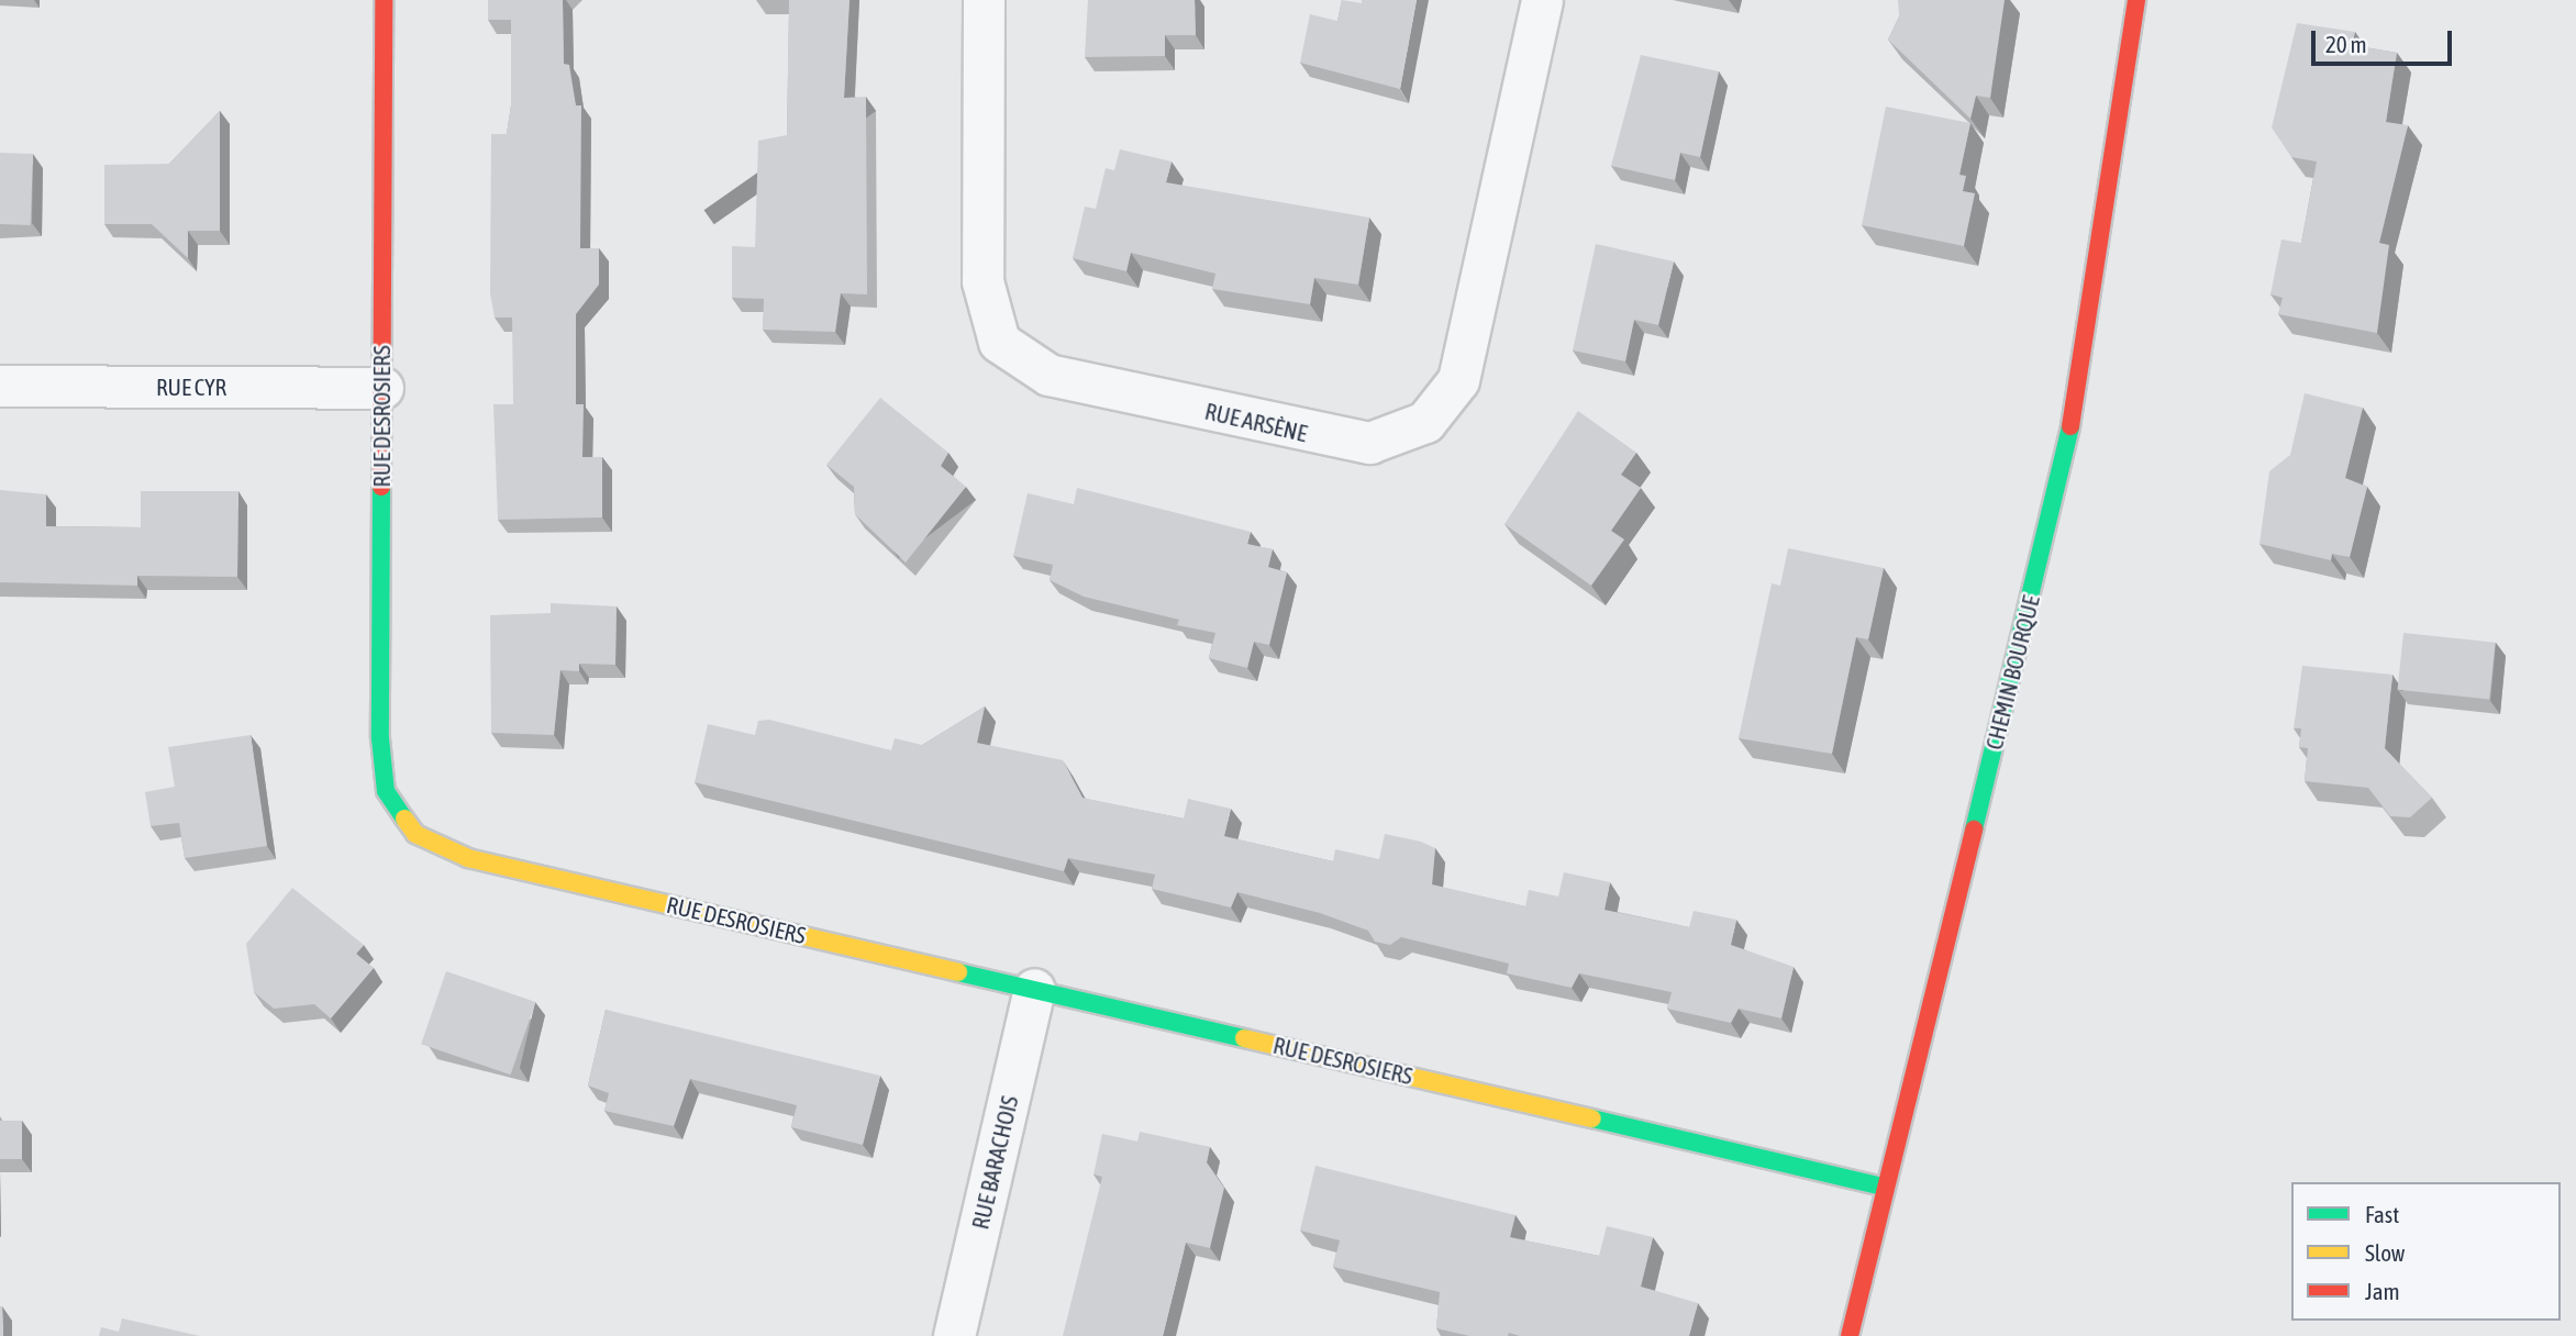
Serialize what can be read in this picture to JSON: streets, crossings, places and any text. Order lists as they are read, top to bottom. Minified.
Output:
{"streets":{"street":["RUE CYR","RUE DESROSIERS","RUE ARSÈNE","CHEMIN BOURQUE","RUE BARACHOIS"]},"crossings":[["RUE CYR","RUE DESROSIERS"],["RUE DESROSIERS","CHEMIN BOURQUE"],["RUE DESROSIERS","RUE BARACHOIS"]],"legend":["Fast","Slow","Jam"],"scale_bar":"20 m"}
